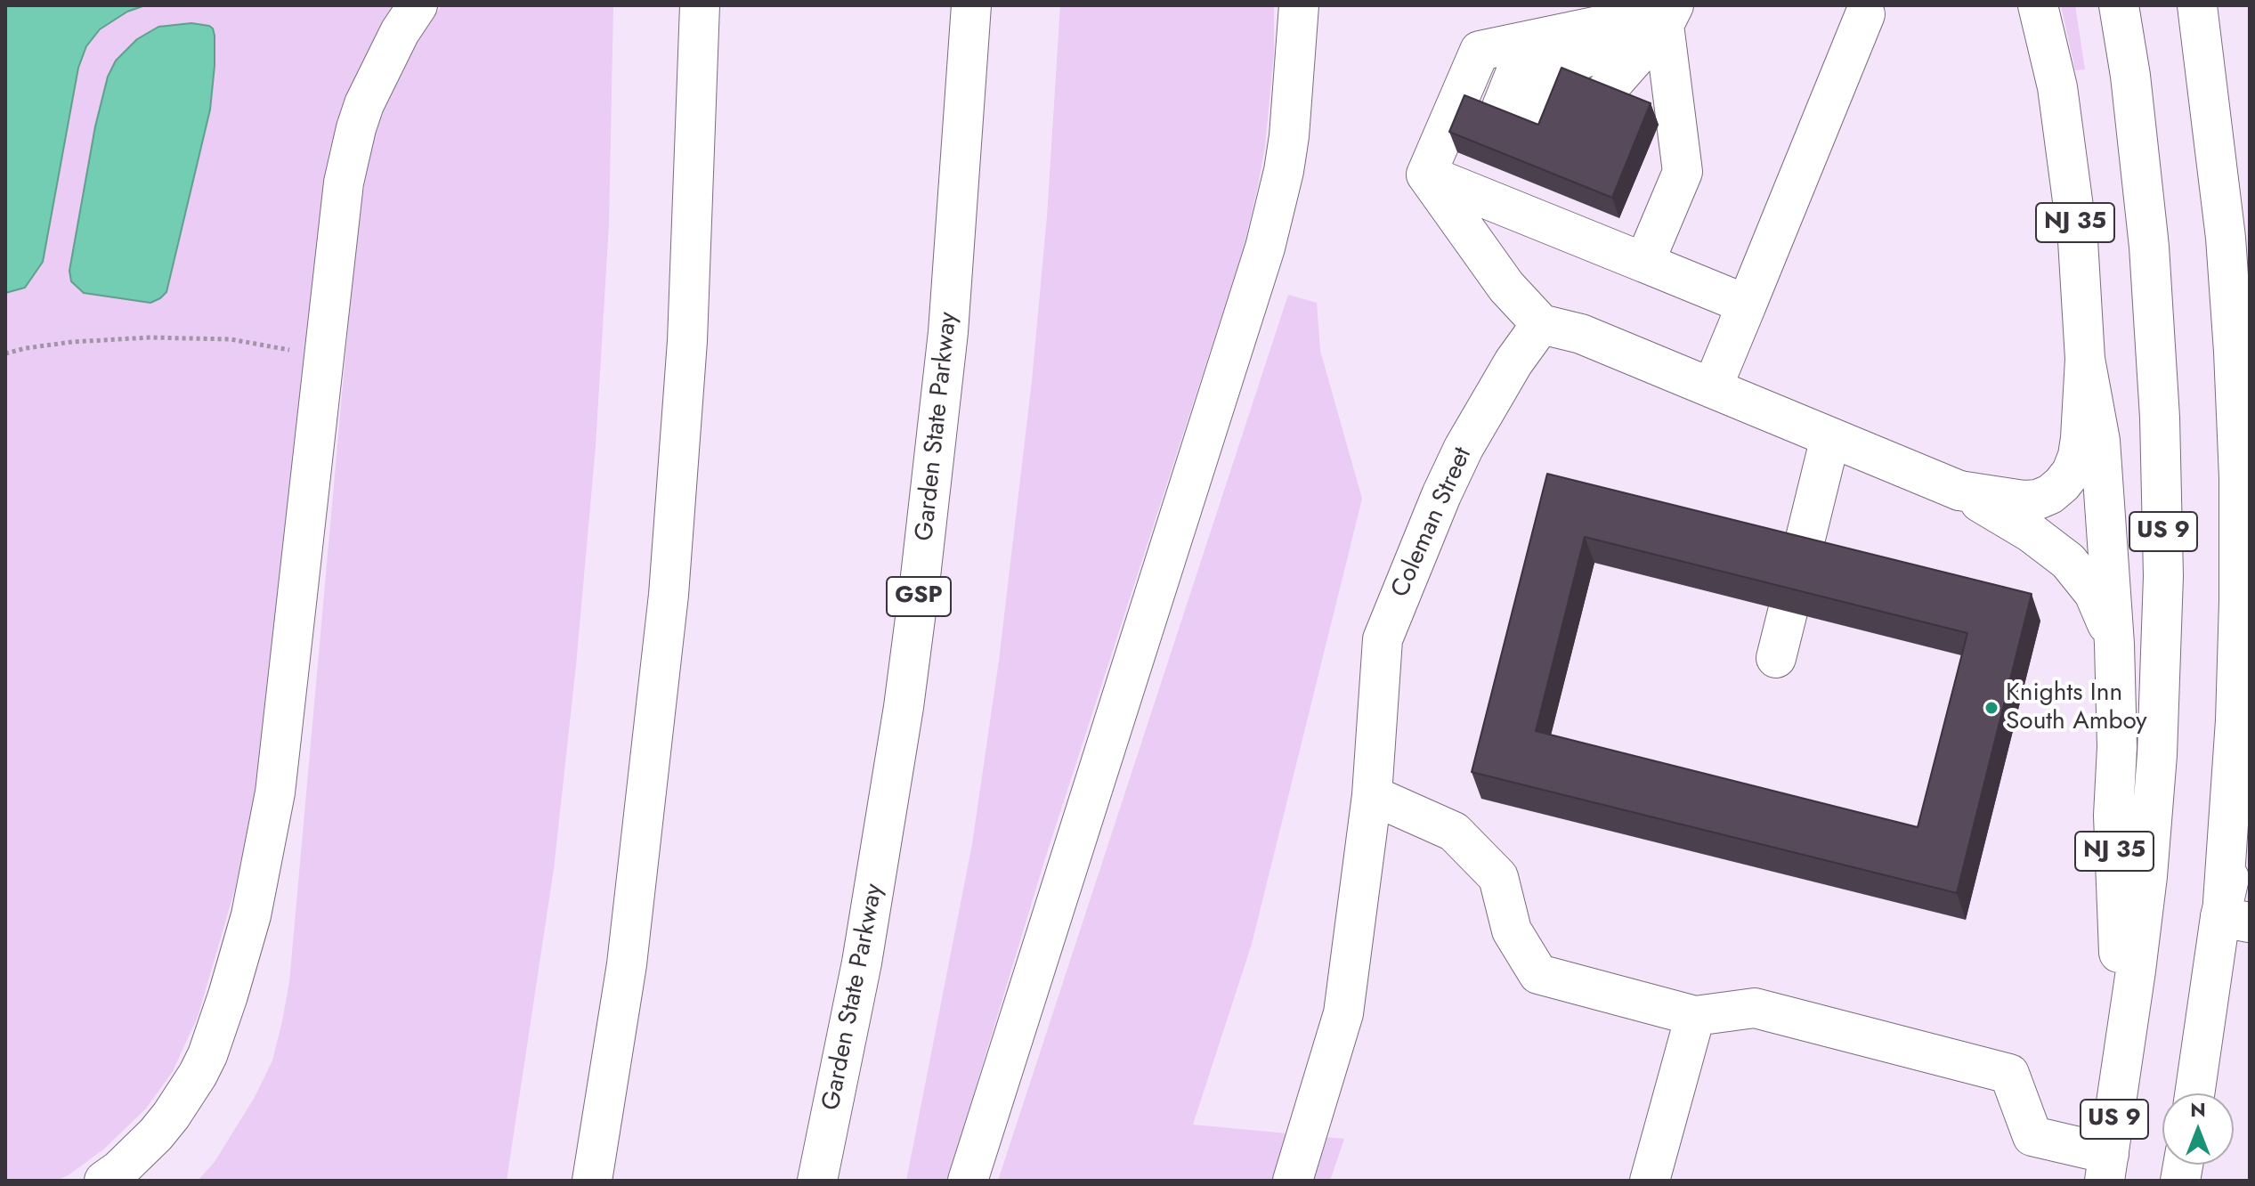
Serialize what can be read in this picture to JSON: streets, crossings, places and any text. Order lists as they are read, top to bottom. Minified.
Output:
{"streets":{"main road":["NJ 35","Garden State Parkway","Coleman Street","US 9","GSP"]},"crossings":[["NJ 35","US 9"]],"places":["Knights Inn South Amboy"],"north":"top"}
